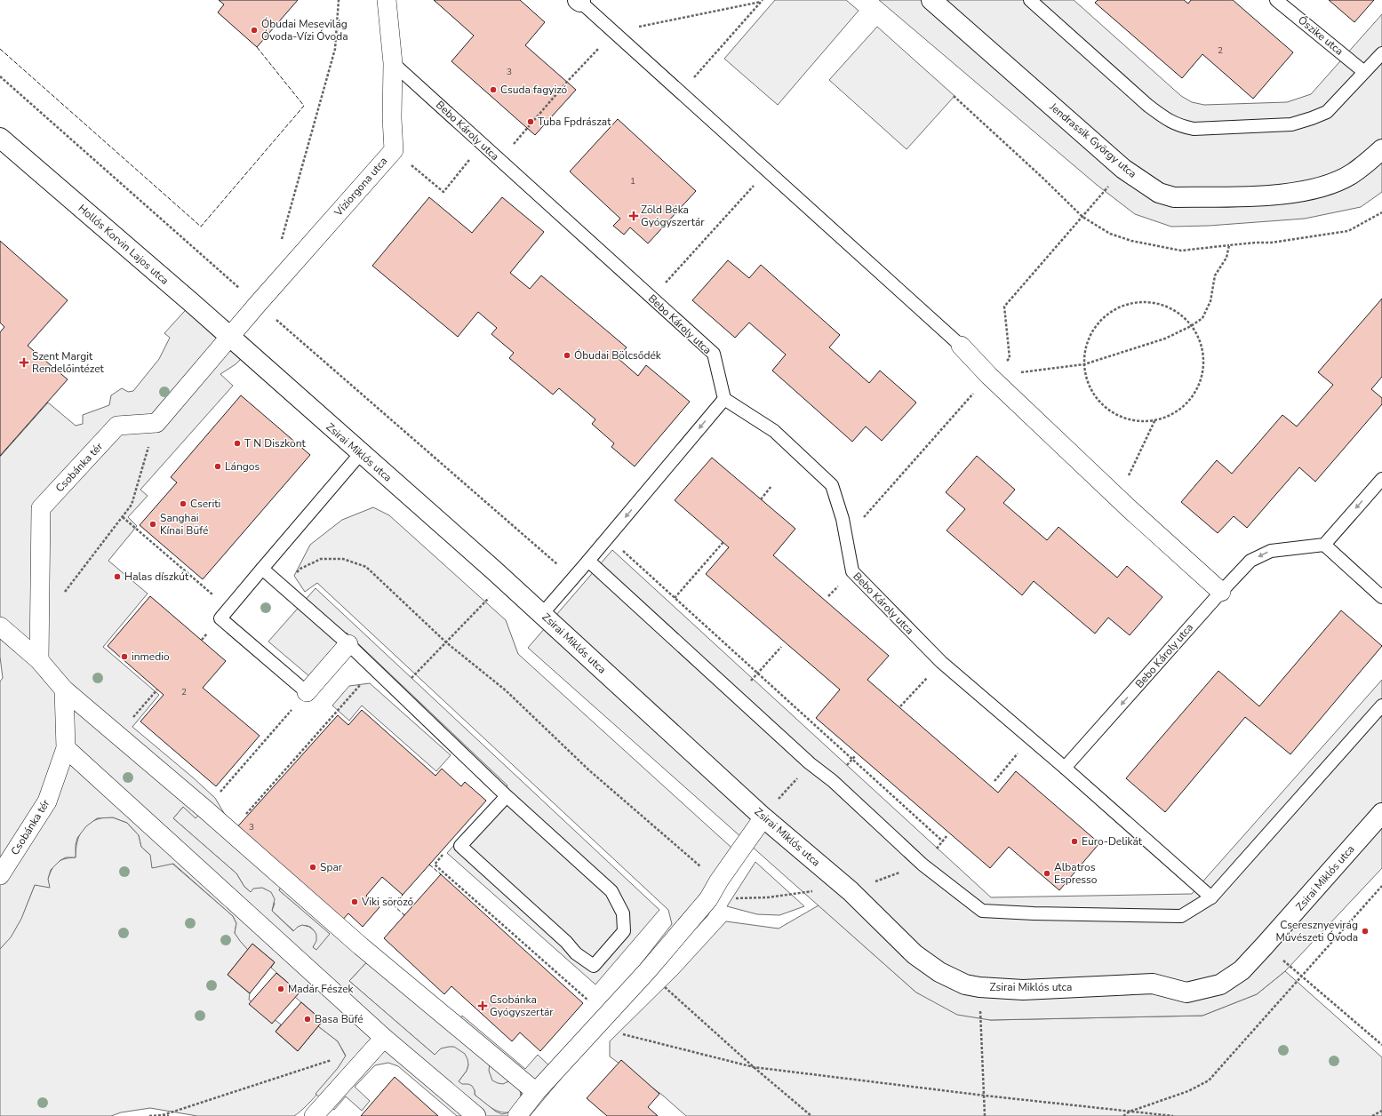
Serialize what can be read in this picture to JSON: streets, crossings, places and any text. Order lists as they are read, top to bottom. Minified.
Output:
{"streets":{"street":["Jendrassik György utca","Víziorgona utca","Hollós Korvin Lajos utca","Zsirai Miklós utca","Csobánka tér"],"lane":["Őszike utca","Bebo Károly utca"]},"crossings":[["Bebo Károly utca","Víziorgona utca"],["Víziorgona utca","Hollós Korvin Lajos utca"],["Hollós Korvin Lajos utca","Zsirai Miklós utca"]],"places":{"other":["Óbudai Mesevilág Óvoda-Vízi Óvoda","Csuda fagyizó","Tuba Fpdrászat","Óbudai Bölcsődék","T N Diszkont","Lángos","Cseriti","Sanghai Kínai Büfé","Halas díszkút","inmedio","Euro-Delikát","Spar","Albatros Espresso","Viki söröző","Cseresznyevirág Művészeti Óvoda","Madár Fészek","Basa Büfé"],"health":["Zöld Béka Gyógyszertár","Szent Margit Rendelőintézet","Csobánka Gyógyszertár"]},"house_numbers":["2","3","1","2","3"]}
